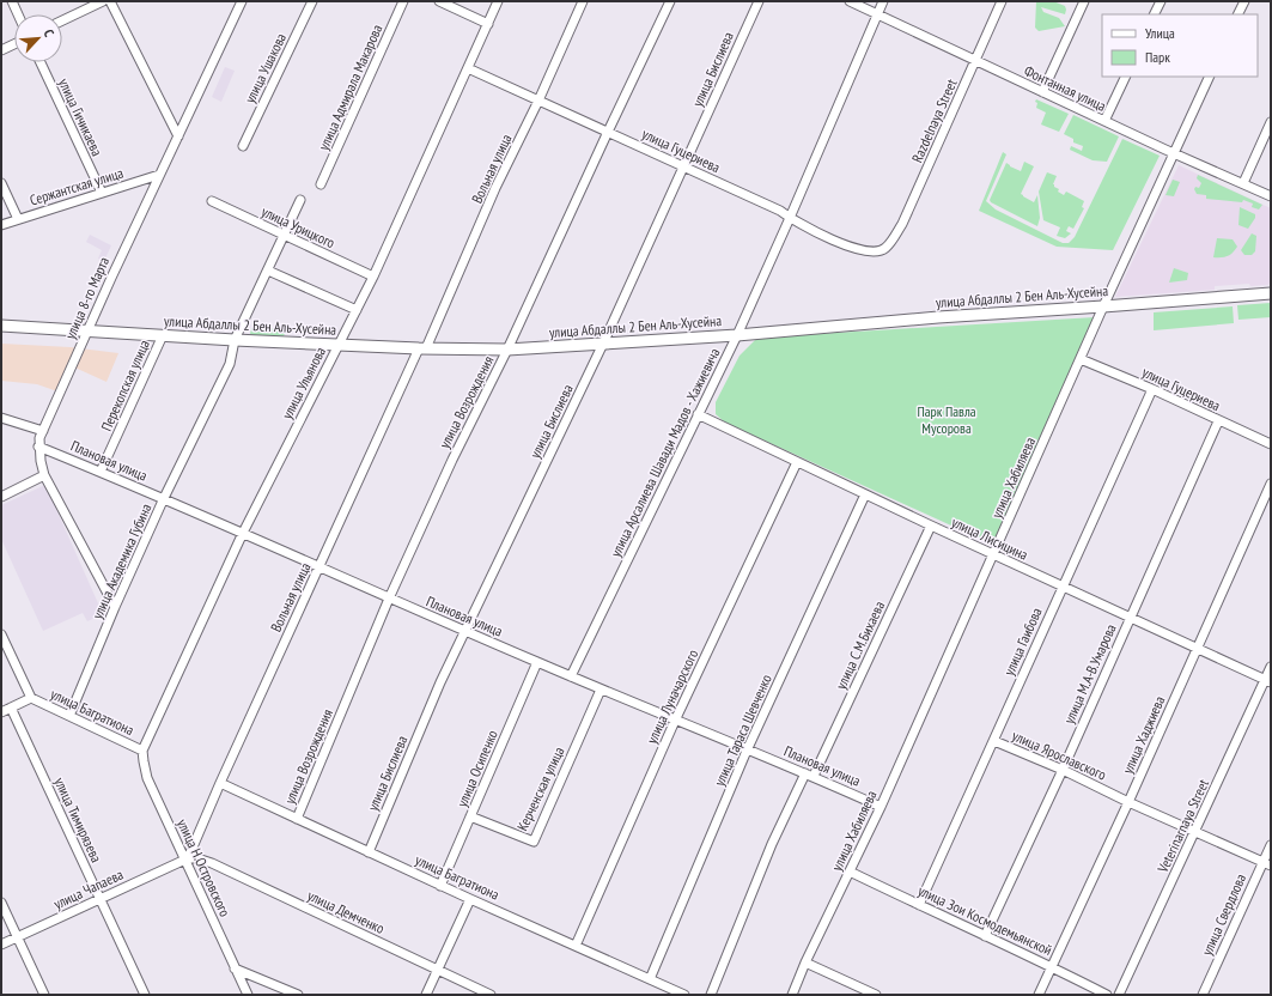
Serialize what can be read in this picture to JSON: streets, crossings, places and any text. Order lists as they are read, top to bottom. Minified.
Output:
{"streets":{"main road":["улица Абдаллы 2 Бен Аль-Хусейна"],"street":["улица Ушакова","улица Бислиева","улица Адмирала Макарова","Фонтанная улица","улица Гичикаева","Razdelnaya Street","улица Гуцериева","Вольная улица","Сержантская улица","улица Урицкого","улица 8-го Марта","улица Ульянова","Перекопская улица","улица Возрождения","улица Арсалиева Шавади Мадов - Хажиевича","Плановая улица","улица Хабиляева","улица Лисицина","улица Академика Губина","улица Гаибова","улица С.М.Бихаева","улица М.А-В.Умарова","улица Луначарского","улица Багратиона","улица Тараса Шевченко","улица Хаджиева","улица Ярославского","улица Осипенко","Керченская улица","улица Тимирязева","Veterinarnaya Street","улица Н.Островского","улица Чапаева","улица Демченко","улица Свердлова","улица Зои Космодемьянской"]},"crossings":[["улица Бислиева","улица Гуцериева"],["улица Бислиева","улица Абдаллы 2 Бен Аль-Хусейна"],["улица Бислиева","Плановая улица"],["улица Бислиева","улица Багратиона"],["Фонтанная улица","Razdelnaya Street"],["Фонтанная улица","улица Арсалиева Шавади Мадов - Хажиевича"],["Фонтанная улица","улица Хабиляева"],["улица Гичикаева","Сержантская улица"],["Razdelnaya Street","улица Гуцериева"],["улица Гуцериева","Вольная улица"],["улица Гуцериева","улица Ульянова"],["улица Гуцериева","улица Возрождения"],["улица Гуцериева","улица Арсалиева Шавади Мадов - Хажиевича"],["улица Гуцериева","улица Хабиляева"],["улица Гуцериева","улица Гаибова"],["улица Гуцериева","улица М.А-В.Умарова"],["Вольная улица","улица Абдаллы 2 Бен Аль-Хусейна"],["Вольная улица","Плановая улица"],["Вольная улица","улица Багратиона"],["Вольная улица","улица Н.Островского"],["Вольная улица","улица Чапаева"],["Вольная улица","улица Демченко"],["Сержантская улица","улица 8-го Марта"],["улица Урицкого","улица Ульянова"],["улица Абдаллы 2 Бен Аль-Хусейна","улица 8-го Марта"],["улица Абдаллы 2 Бен Аль-Хусейна","улица Ульянова"],["улица Абдаллы 2 Бен Аль-Хусейна","Перекопская улица"],["улица Абдаллы 2 Бен Аль-Хусейна","улица Возрождения"],["улица Абдаллы 2 Бен Аль-Хусейна","улица Арсалиева Шавади Мадов - Хажиевича"],["улица Абдаллы 2 Бен Аль-Хусейна","улица Хабиляева"],["улица Абдаллы 2 Бен Аль-Хусейна","улица Академика Губина"],["улица 8-го Марта","Плановая улица"],["улица 8-го Марта","улица Академика Губина"],["улица Ульянова","Плановая улица"],["улица Ульянова","улица Багратиона"],["улица Ульянова","улица Н.Островского"],["Перекопская улица","Плановая улица"],["улица Возрождения","Плановая улица"],["улица Возрождения","улица Багратиона"],["улица Арсалиева Шавади Мадов - Хажиевича","Плановая улица"],["улица Арсалиева Шавади Мадов - Хажиевича","улица Лисицина"],["Плановая улица","улица Хабиляева"],["Плановая улица","улица Академика Губина"],["Плановая улица","улица С.М.Бихаева"],["Плановая улица","улица Луначарского"],["Плановая улица","улица Тараса Шевченко"],["Плановая улица","улица Осипенко"],["Плановая улица","Керченская улица"],["улица Хабиляева","улица Лисицина"],["улица Хабиляева","улица Зои Космодемьянской"],["улица Лисицина","улица Гаибова"],["улица Лисицина","улица С.М.Бихаева"],["улица Лисицина","улица М.А-В.Умарова"],["улица Лисицина","улица Луначарского"],["улица Лисицина","улица Тараса Шевченко"],["улица Лисицина","улица Хаджиева"],["улица Лисицина","Veterinarnaya Street"],["улица Академика Губина","улица Багратиона"],["улица Гаибова","улица Ярославского"],["улица Гаибова","улица Зои Космодемьянской"],["улица М.А-В.Умарова","улица Ярославского"],["улица М.А-В.Умарова","улица Зои Космодемьянской"],["улица Луначарского","улица Багратиона"],["улица Багратиона","улица Тараса Шевченко"],["улица Багратиона","улица Осипенко"],["улица Багратиона","улица Н.Островского"],["улица Хаджиева","улица Ярославского"],["улица Хаджиева","улица Зои Космодемьянской"],["улица Ярославского","Veterinarnaya Street"],["улица Ярославского","улица Свердлова"],["улица Осипенко","Керченская улица"],["улица Тимирязева","улица Чапаева"],["улица Н.Островского","улица Чапаева"],["улица Н.Островского","улица Демченко"],["улица Чапаева","улица Демченко"]],"parks":["Парк Павла Мусорова"],"legend":["Улица","Парк"],"north":"top right"}
